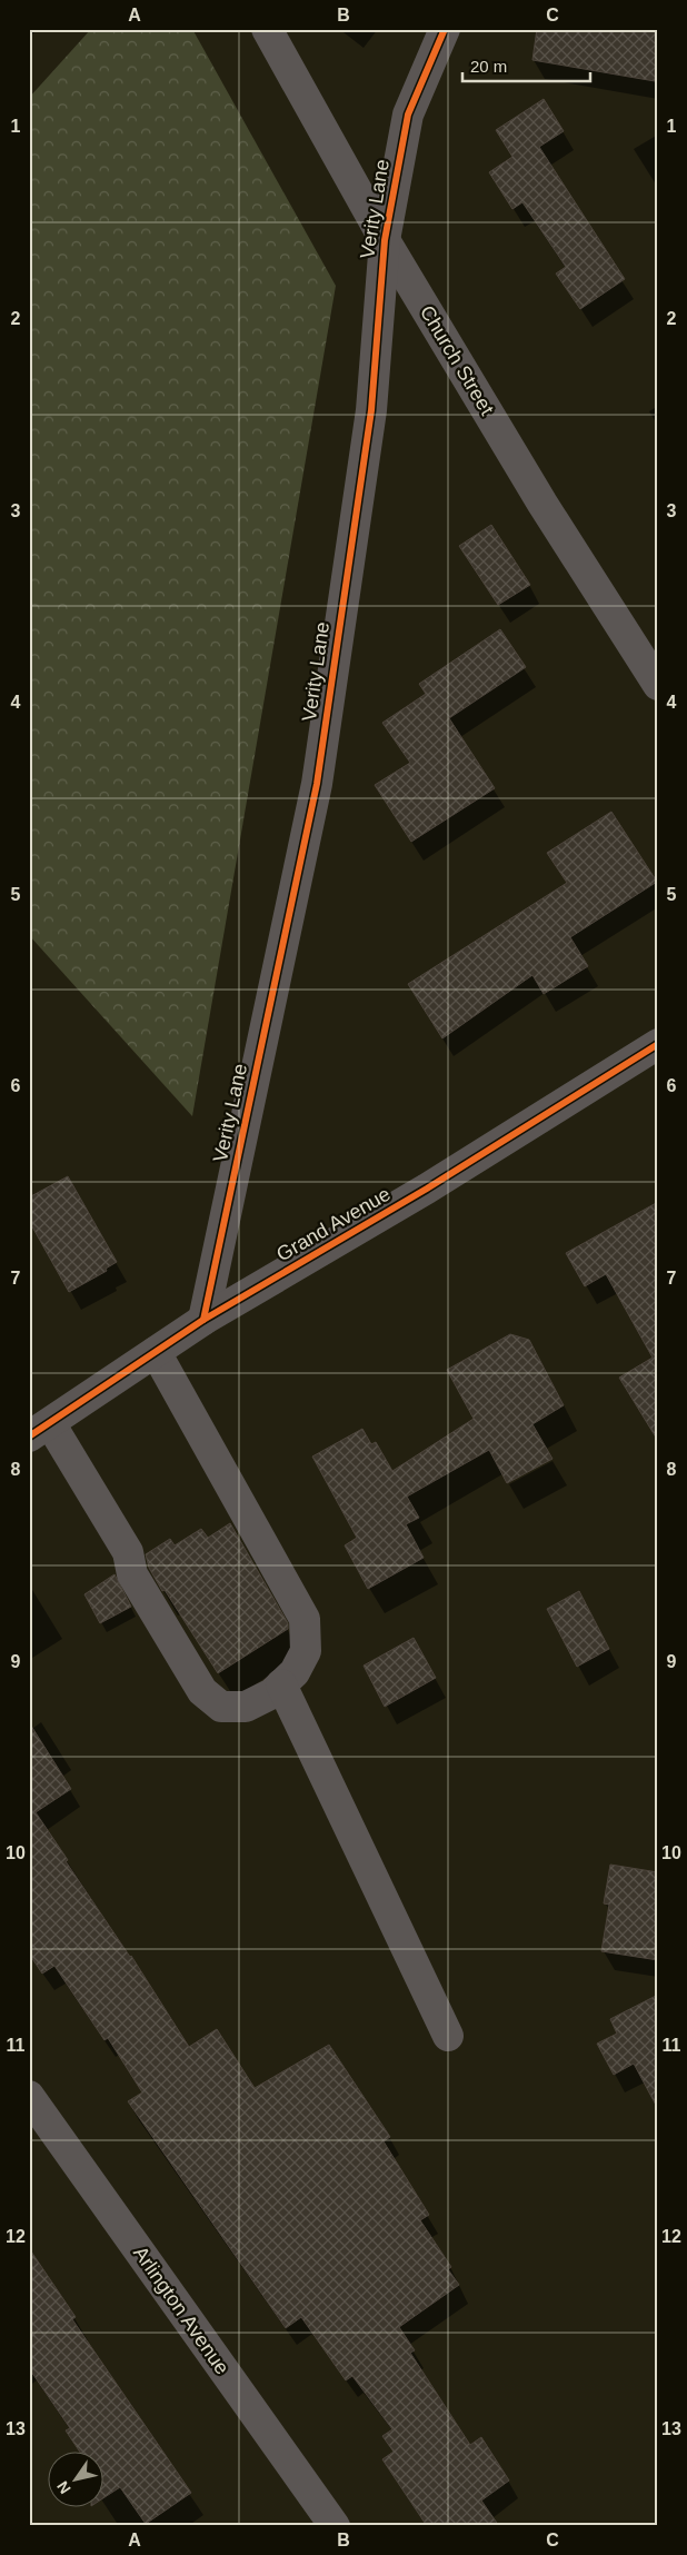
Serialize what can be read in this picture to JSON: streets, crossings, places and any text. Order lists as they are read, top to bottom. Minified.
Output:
{"streets":{"street":["Verity Lane","Church Street","Grand Avenue","Arlington Avenue"]},"crossings":[["Verity Lane","Church Street"],["Verity Lane","Grand Avenue"]],"scale_bar":"20 m","north":"bottom left","grid":{"columns":["A","B","C"],"rows":["1","2","3","4","5","6","7","8","9","10","11","12","13"]}}
